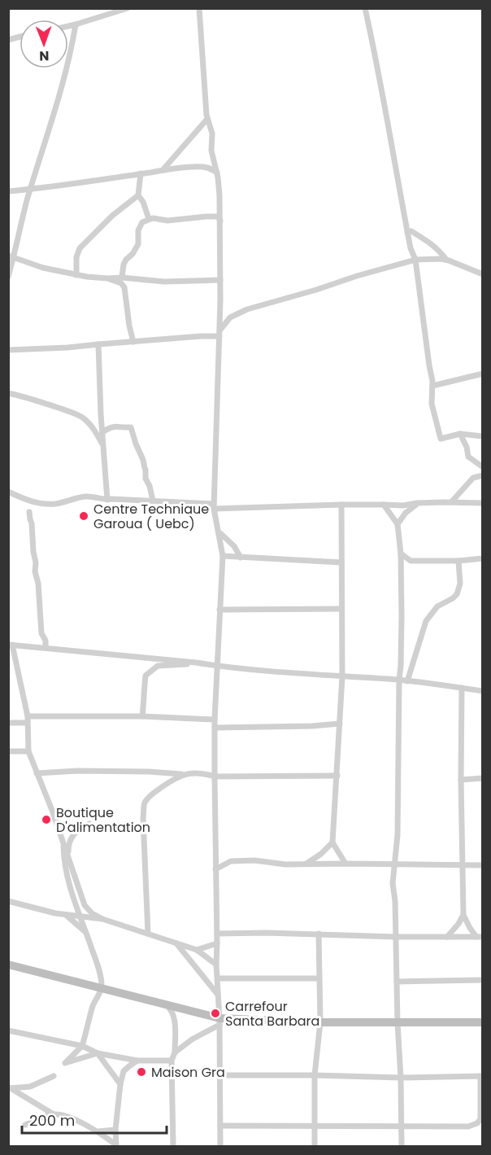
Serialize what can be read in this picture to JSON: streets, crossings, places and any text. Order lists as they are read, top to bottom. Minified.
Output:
{"places":["Centre Technique Garoua ( Uebc)","Boutique D'alimentation","Carrefour Santa Barbara","Maison Gra"],"scale_bar":"200 m","north":"bottom"}
